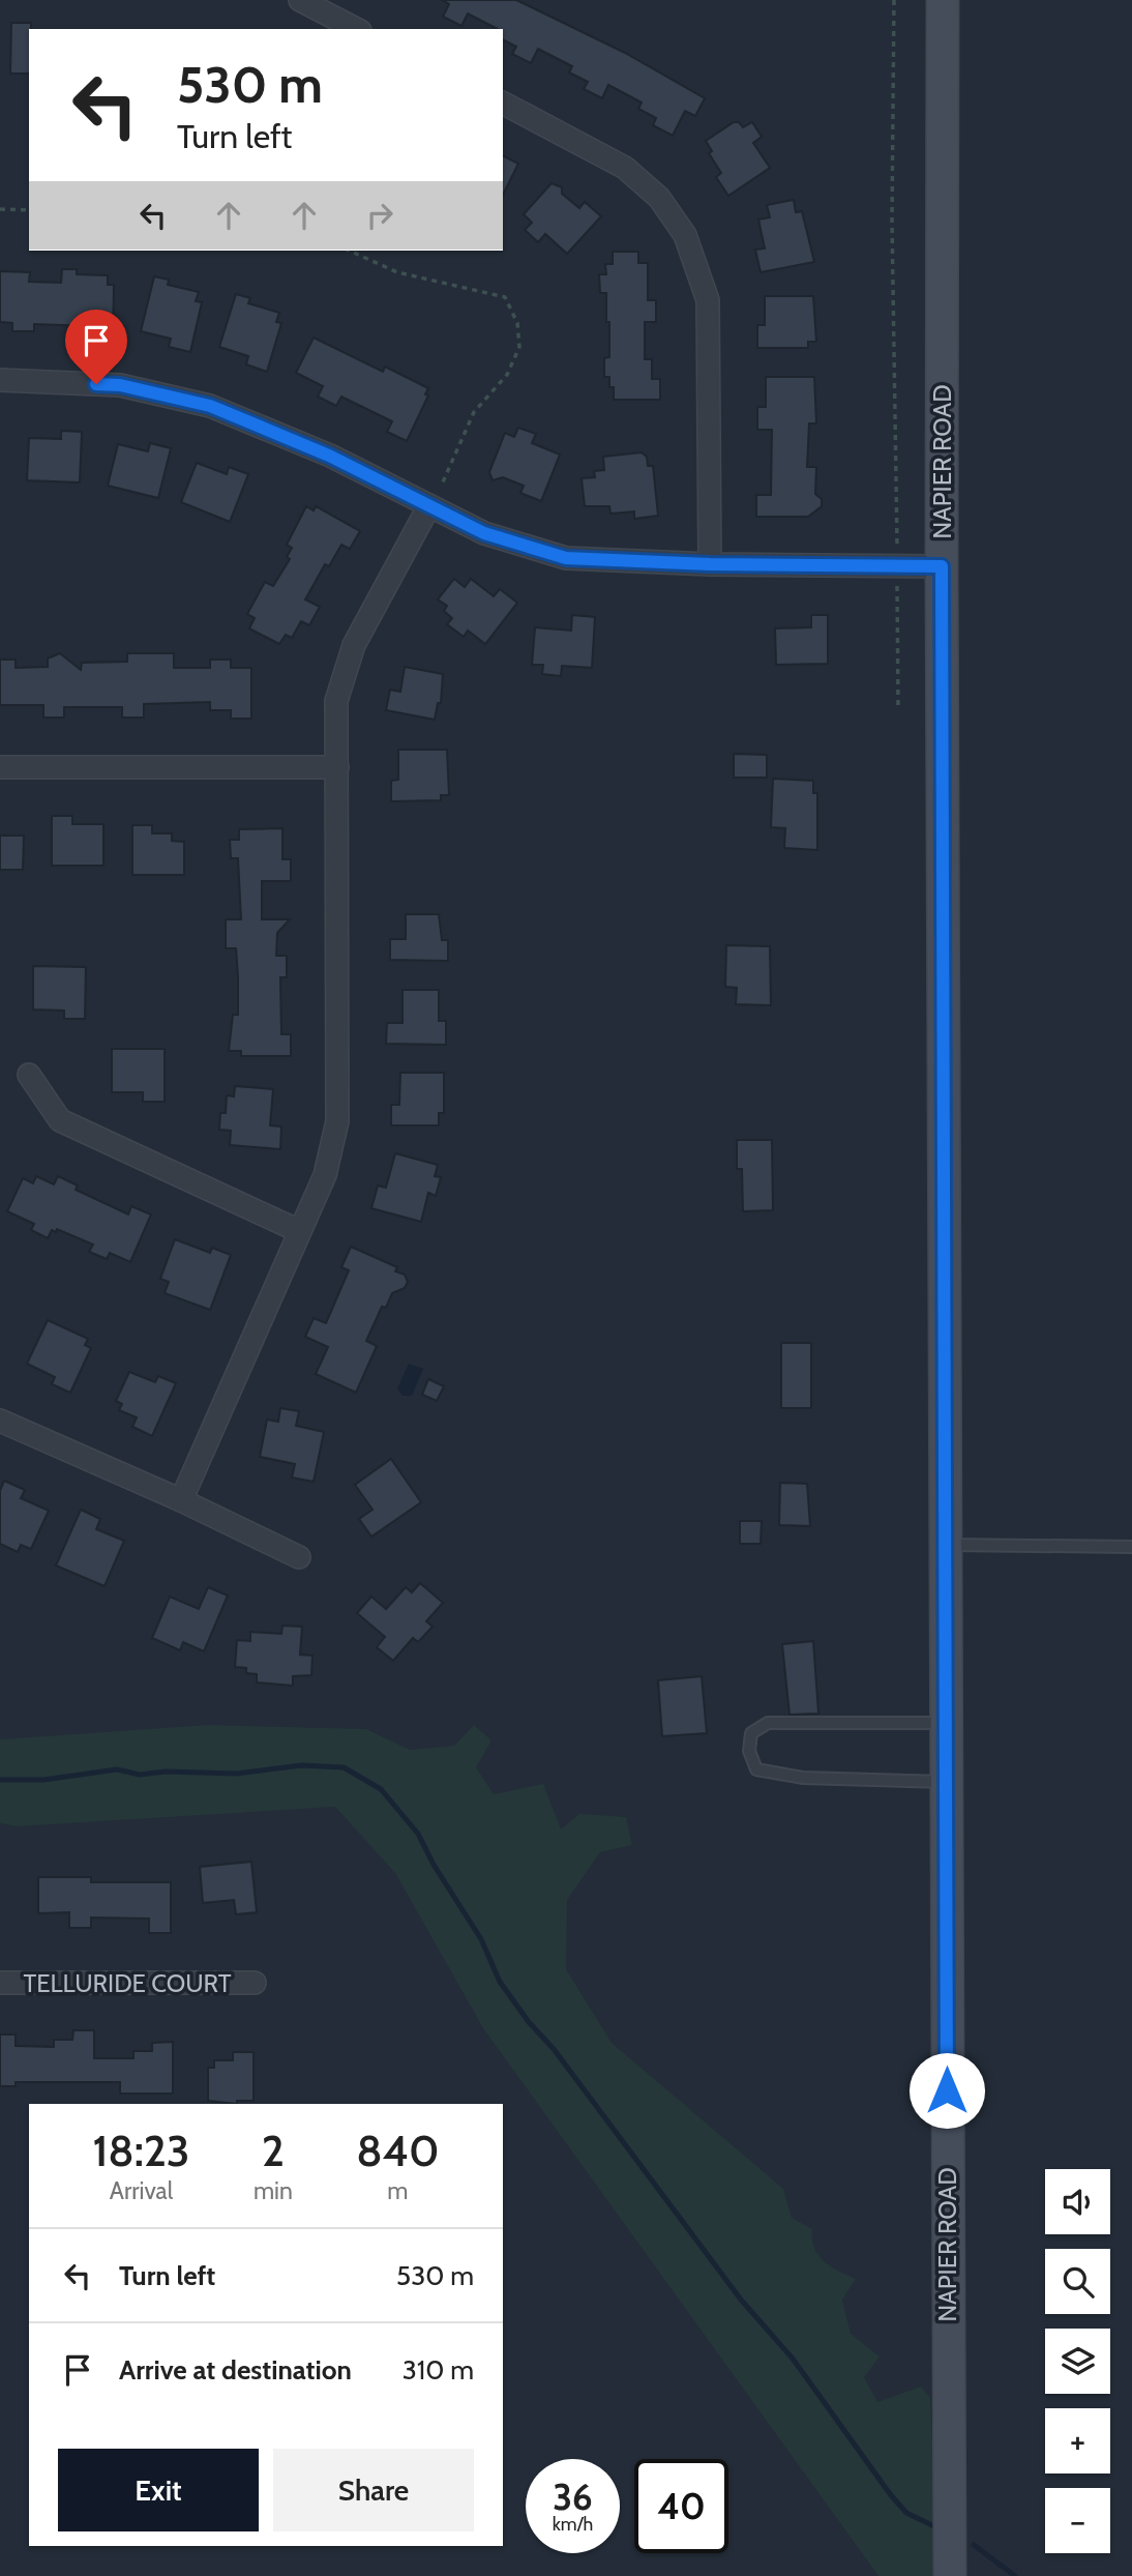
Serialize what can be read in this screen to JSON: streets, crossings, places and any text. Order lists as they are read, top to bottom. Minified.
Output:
{"streets":{"street":["NAPIER ROAD","TELLURIDE COURT"]},"page":{"turn":["530 m","Turn left"],"eta":["18:23","Arrival","2","min","840","m"],"map_buttons":["+","−"],"list":[{"name":"Turn left","value":"530 m"},{"name":"Arrive at destination","value":"310 m"}],"buttons":["Exit","Share"],"speed":"36 km/h","limit":"40"}}
